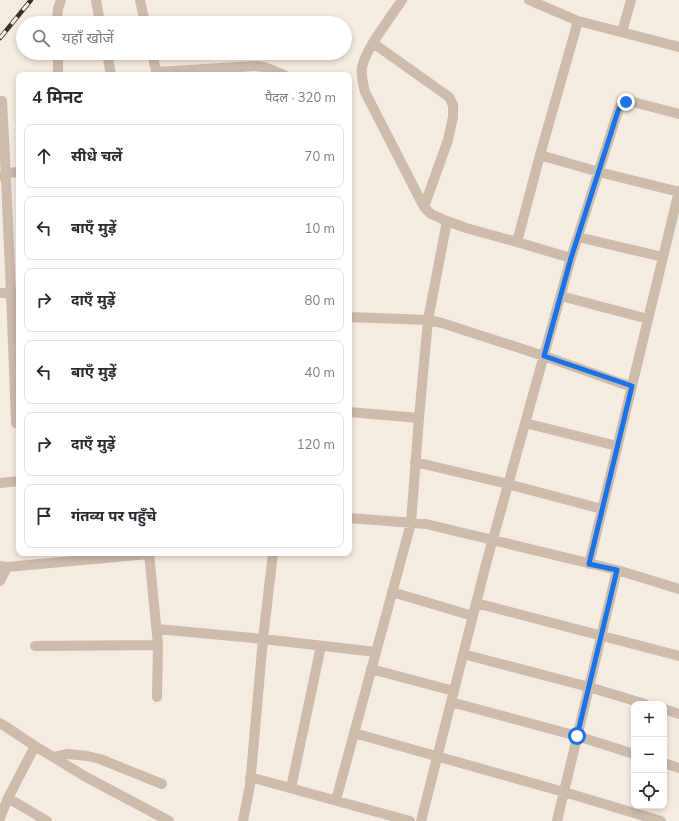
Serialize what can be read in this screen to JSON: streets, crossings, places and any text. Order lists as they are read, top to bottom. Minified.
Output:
{"page":{"search":"यहाँ खोजें","heading":["4 मिनट","पैदल · 320 m"],"list":[["सीधे चलें","70 m"],["बाएँ मुड़ें","10 m"],["दाएँ मुड़ें","80 m"],["बाएँ मुड़ें","40 m"],["दाएँ मुड़ें","120 m"],"गंतव्य पर पहुँचे"],"map_buttons":["+","−"]}}
